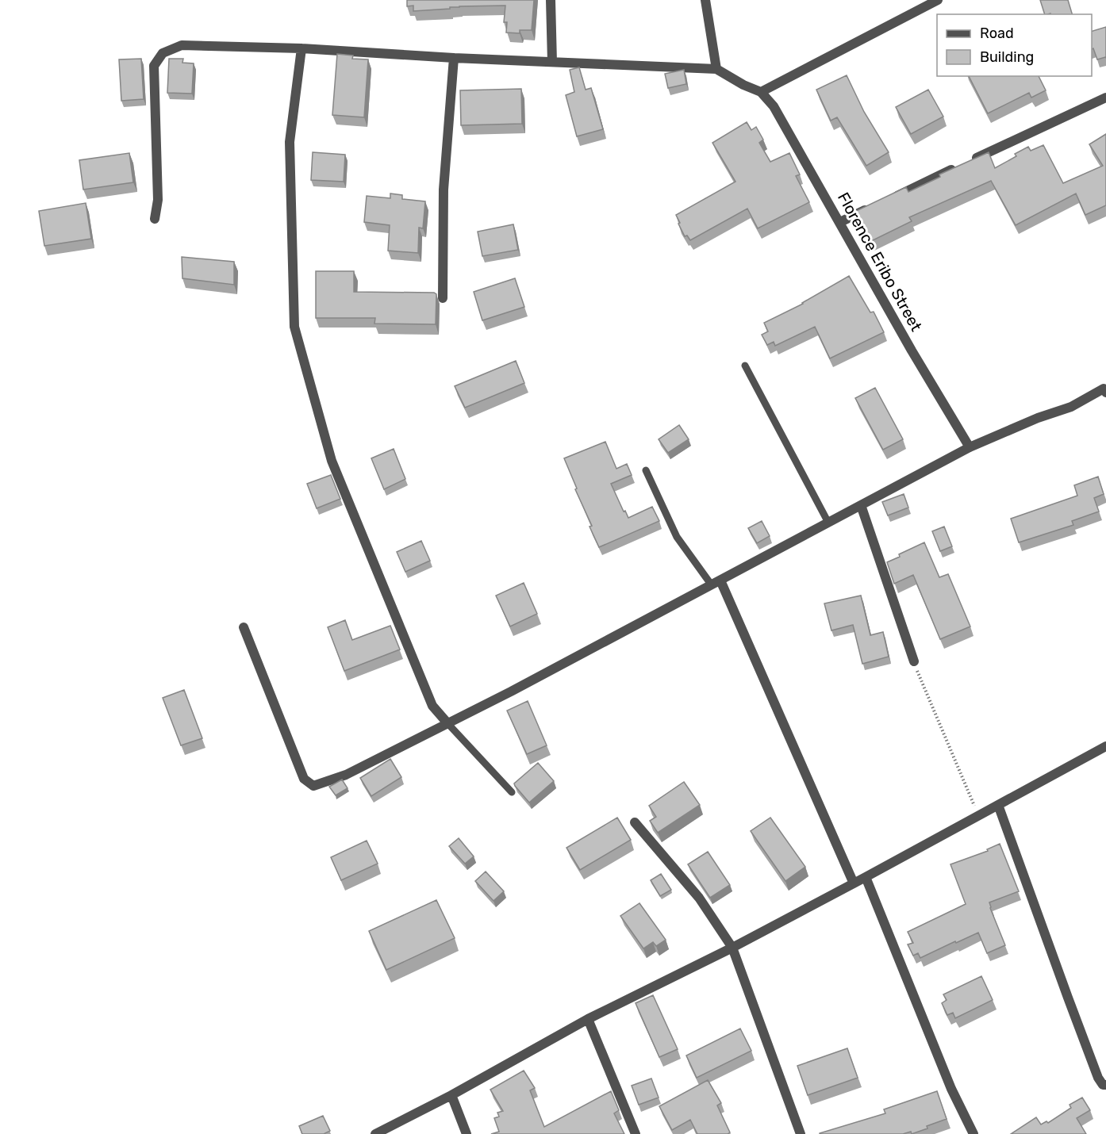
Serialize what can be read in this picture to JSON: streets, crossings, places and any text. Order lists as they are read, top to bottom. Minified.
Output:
{"streets":{"street":["Florence Eribo Street"]},"legend":["Road","Building"]}
